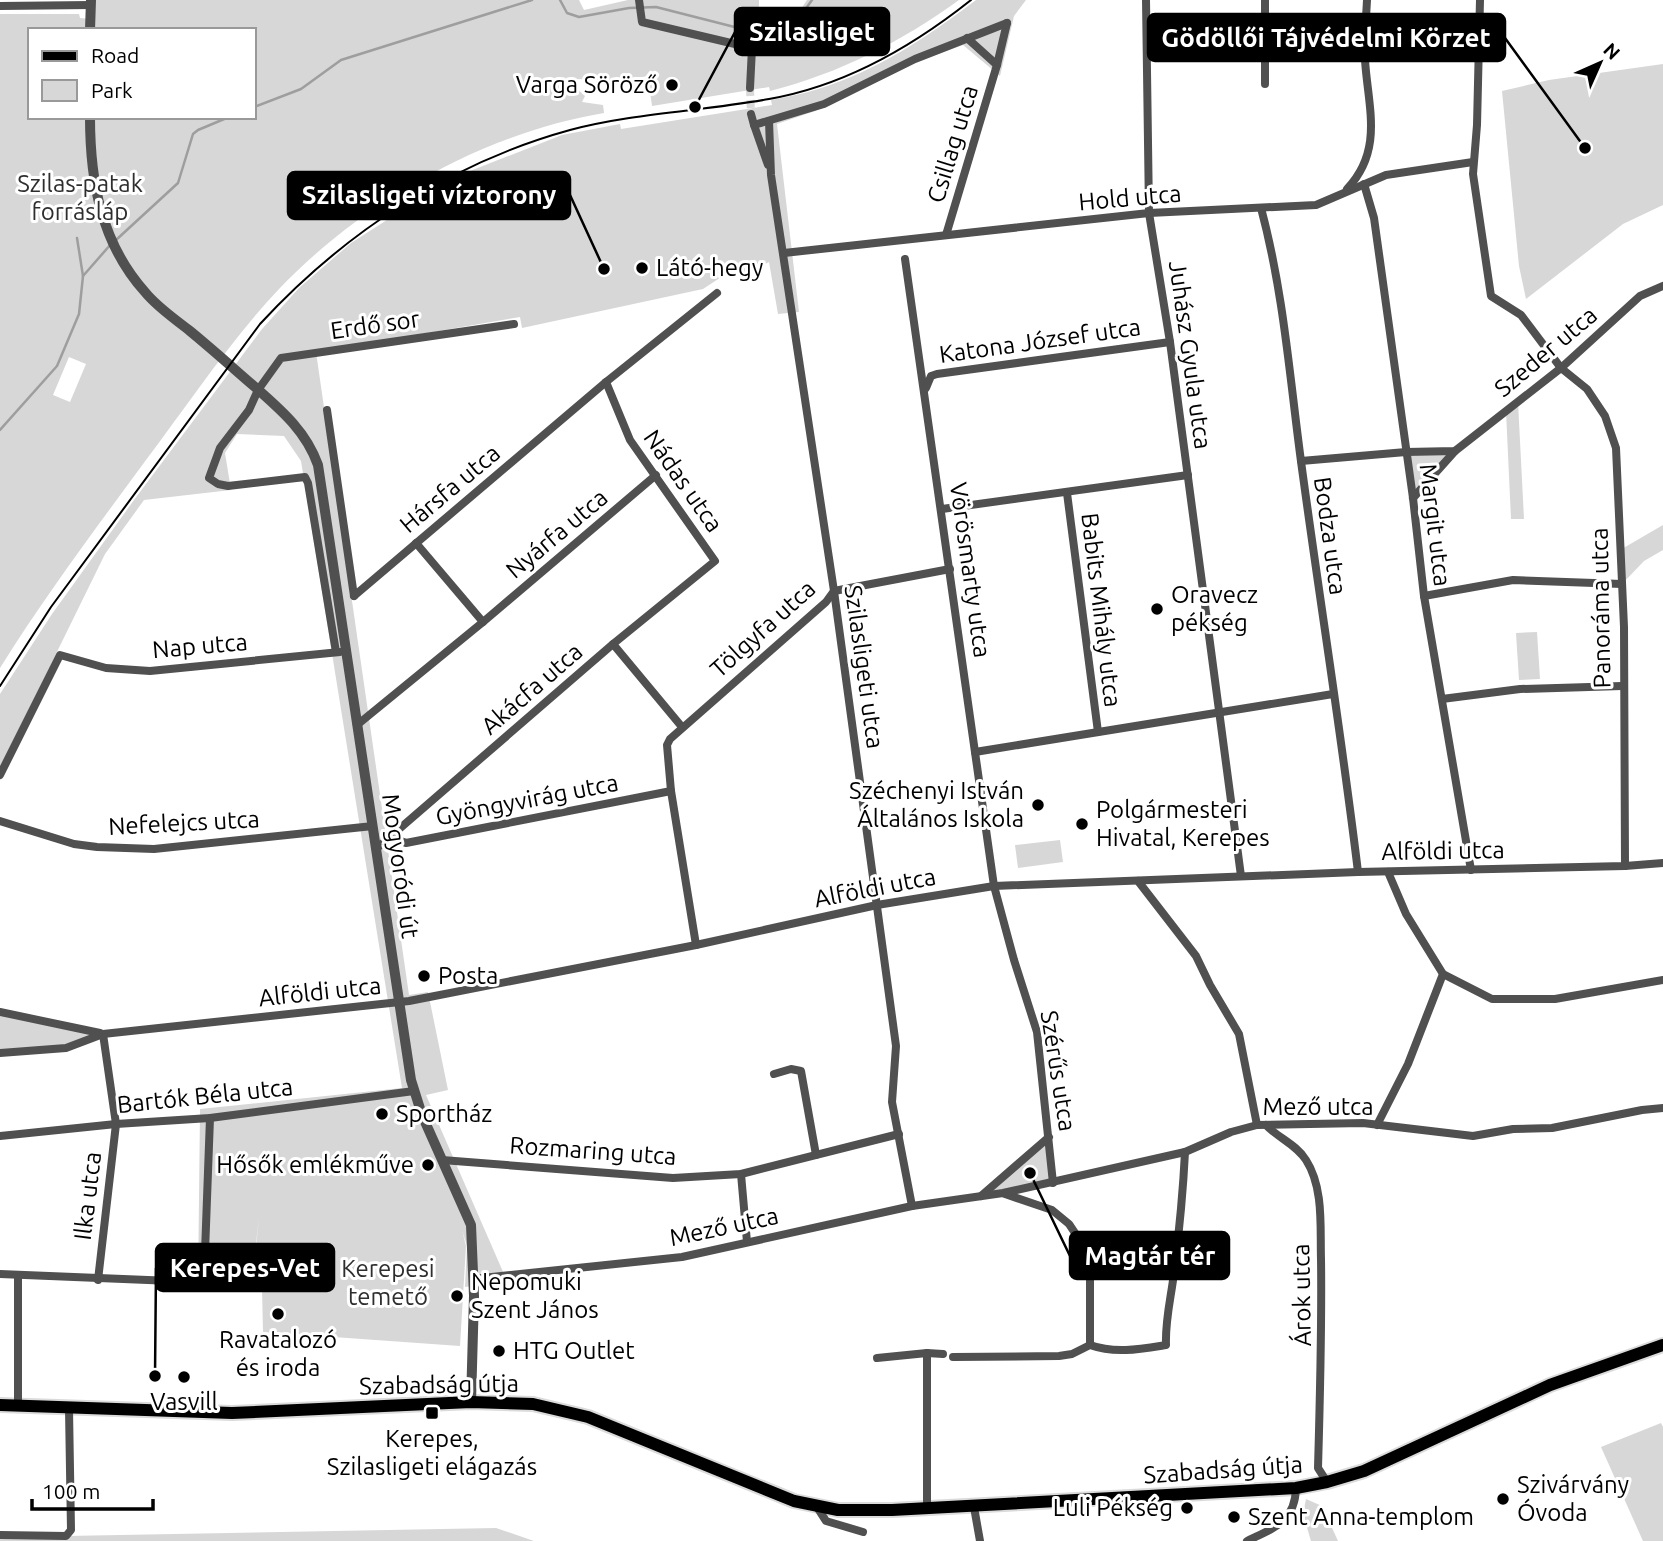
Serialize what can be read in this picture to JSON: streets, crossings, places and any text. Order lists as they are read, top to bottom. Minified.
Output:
{"streets":{"main road":["Szabadság útja"],"street":["Csillag utca","Hold utca","Erdő sor","Katona József utca","Szeder utca","Juhász Gyula utca","Nádas utca","Hársfa utca","Margit utca","Nyárfa utca","Bodza utca","Vörösmarty utca","Panoráma utca","Babits Mihály utca","Tölgyfa utca","Nap utca","Szilasligeti utca","Akácfa utca","Gyöngyvirág utca","Nefelejcs utca","Alföldi utca","Mogyoródi út","Szérűs utca","Bartók Béla utca","Mező utca","Rozmaring utca","Ilka utca","Árok utca"]},"crossings":[["Csillag utca","Hold utca"],["Hold utca","Juhász Gyula utca"],["Hold utca","Margit utca"],["Hold utca","Bodza utca"],["Hold utca","Panoráma utca"],["Hold utca","Szilasligeti utca"],["Erdő sor","Mogyoródi út"],["Katona József utca","Juhász Gyula utca"],["Katona József utca","Vörösmarty utca"],["Szeder utca","Margit utca"],["Szeder utca","Panoráma utca"],["Juhász Gyula utca","Alföldi utca"],["Nádas utca","Hársfa utca"],["Nádas utca","Nyárfa utca"],["Nádas utca","Akácfa utca"],["Margit utca","Alföldi utca"],["Nyárfa utca","Mogyoródi út"],["Bodza utca","Alföldi utca"],["Vörösmarty utca","Tölgyfa utca"],["Vörösmarty utca","Alföldi utca"],["Vörösmarty utca","Szérűs utca"],["Panoráma utca","Alföldi utca"],["Tölgyfa utca","Szilasligeti utca"],["Tölgyfa utca","Gyöngyvirág utca"],["Tölgyfa utca","Alföldi utca"],["Nap utca","Mogyoródi út"],["Szilasligeti utca","Alföldi utca"],["Szilasligeti utca","Mező utca"],["Szilasligeti utca","Rozmaring utca"],["Akácfa utca","Gyöngyvirág utca"],["Akácfa utca","Mogyoródi út"],["Nefelejcs utca","Mogyoródi út"],["Alföldi utca","Mogyoródi út"],["Alföldi utca","Szérűs utca"],["Alföldi utca","Ilka utca"],["Mogyoródi út","Bartók Béla utca"],["Mogyoródi út","Mező utca"],["Mogyoródi út","Rozmaring utca"],["Mogyoródi út","Szabadság útja"],["Szérűs utca","Mező utca"],["Bartók Béla utca","Ilka utca"],["Mező utca","Árok utca"],["Árok utca","Szabadság útja"]],"parks":["Szilas-patak forrásláp","Kerepesi temető"],"places":{"other":["Varga Söröző","Szilasliget","Gödöllői Tájvédelmi Körzet","Látó-hegy","Szilasligeti víztorony","Oravecz pékség","Széchenyi István Általános Iskola","Polgármesteri Hivatal, Kerepes","Posta","Sportház","Hősők emlékműve","Magtár tér","Nepomuki Szent János","Ravatalozó és iroda","HTG Outlet","Kerepes-Vet","Vasvill","Szivárvány Óvoda","Luli Pékség","Szent Anna-templom"],"transit":["Kerepes, Szilasligeti elágazás"]},"legend":["Road","Park"],"scale_bar":"100 m","north":"top right"}
